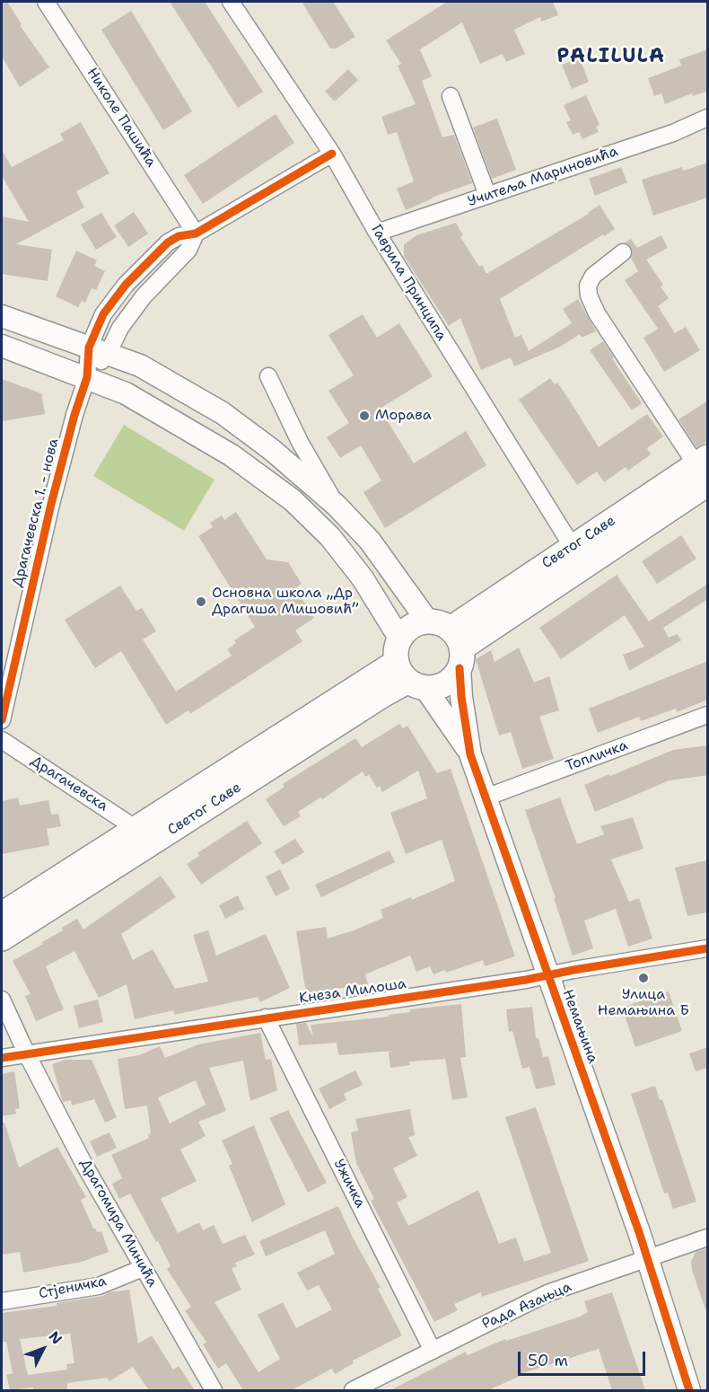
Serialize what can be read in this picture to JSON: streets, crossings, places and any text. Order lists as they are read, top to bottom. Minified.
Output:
{"streets":{"main road":["Светог Саве"],"street":["Николе Пашића","Учитеља Мариновића","Гаврила Принципа","Драгачевска 1. - нова","Топличка","Драгачевска","Кнеза Милоша","Немањина","Ужичка","Драгомира Минића","Стјеничка","Рада Азањца"]},"crossings":[["Учитеља Мариновића","Гаврила Принципа"],["Гаврила Принципа","Светог Саве"],["Светог Саве","Драгачевска"],["Светог Саве","Немањина"],["Топличка","Немањина"],["Кнеза Милоша","Немањина"],["Кнеза Милоша","Ужичка"],["Кнеза Милоша","Драгомира Минића"],["Немањина","Рада Азањца"],["Ужичка","Рада Азањца"],["Драгомира Минића","Стјеничка"]],"districts":["PALILULA"],"places":["Морава","Основна школа „Др Драгиша Мишовић”","Улица Немањина Б"],"scale_bar":"50 m","north":"top right"}
